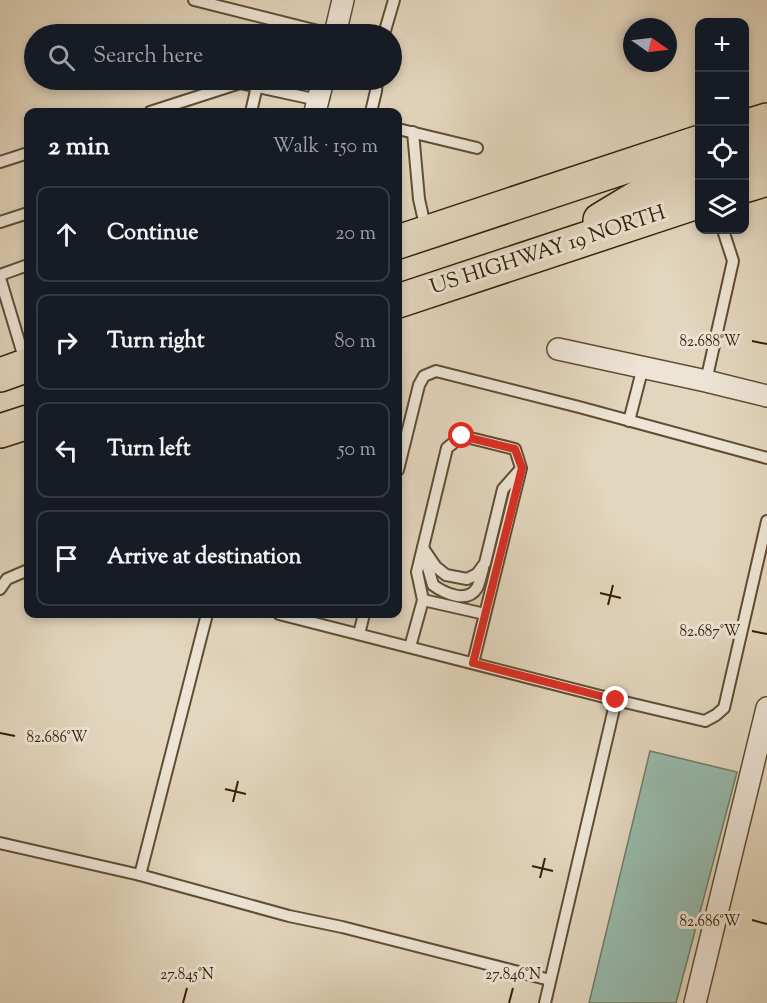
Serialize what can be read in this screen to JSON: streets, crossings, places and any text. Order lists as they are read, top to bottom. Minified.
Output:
{"streets":{"highway":["US HIGHWAY 19 NORTH"]},"north":"right","page":{"map_buttons":["+","−"],"search":"Search here","heading":["2 min","Walk · 150 m"],"list":[["Continue","20 m"],["Turn right","80 m"],["Turn left","50 m"],"Arrive at destination"]},"coordinates":["82.688°W","82.687°W","82.686°W","27.845°N","27.846°N"]}
